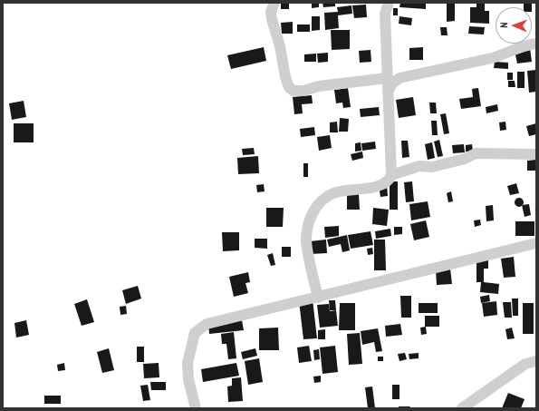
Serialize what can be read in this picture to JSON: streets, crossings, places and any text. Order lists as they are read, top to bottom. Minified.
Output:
{"north":"left"}
